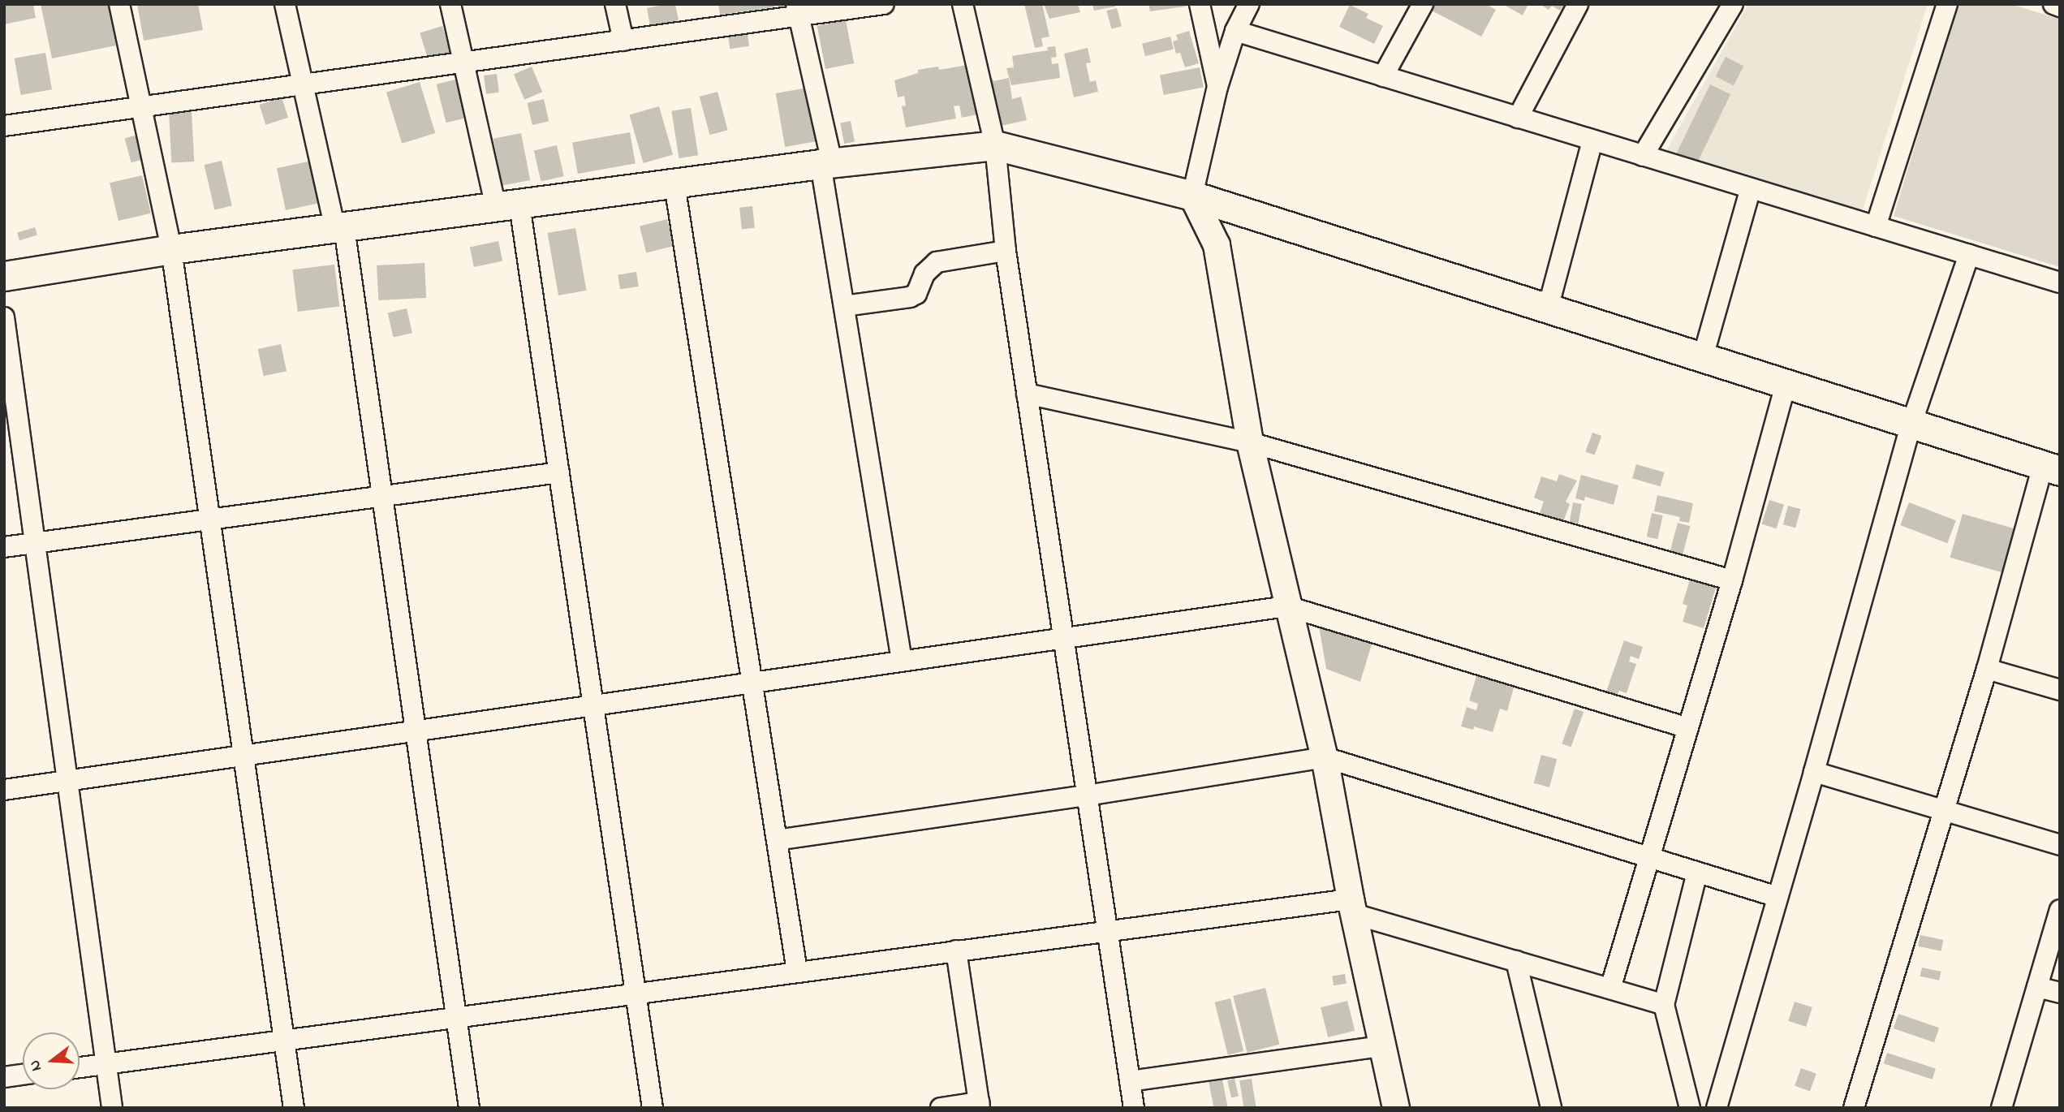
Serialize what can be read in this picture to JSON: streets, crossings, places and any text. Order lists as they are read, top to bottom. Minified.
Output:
{"north":"left"}
